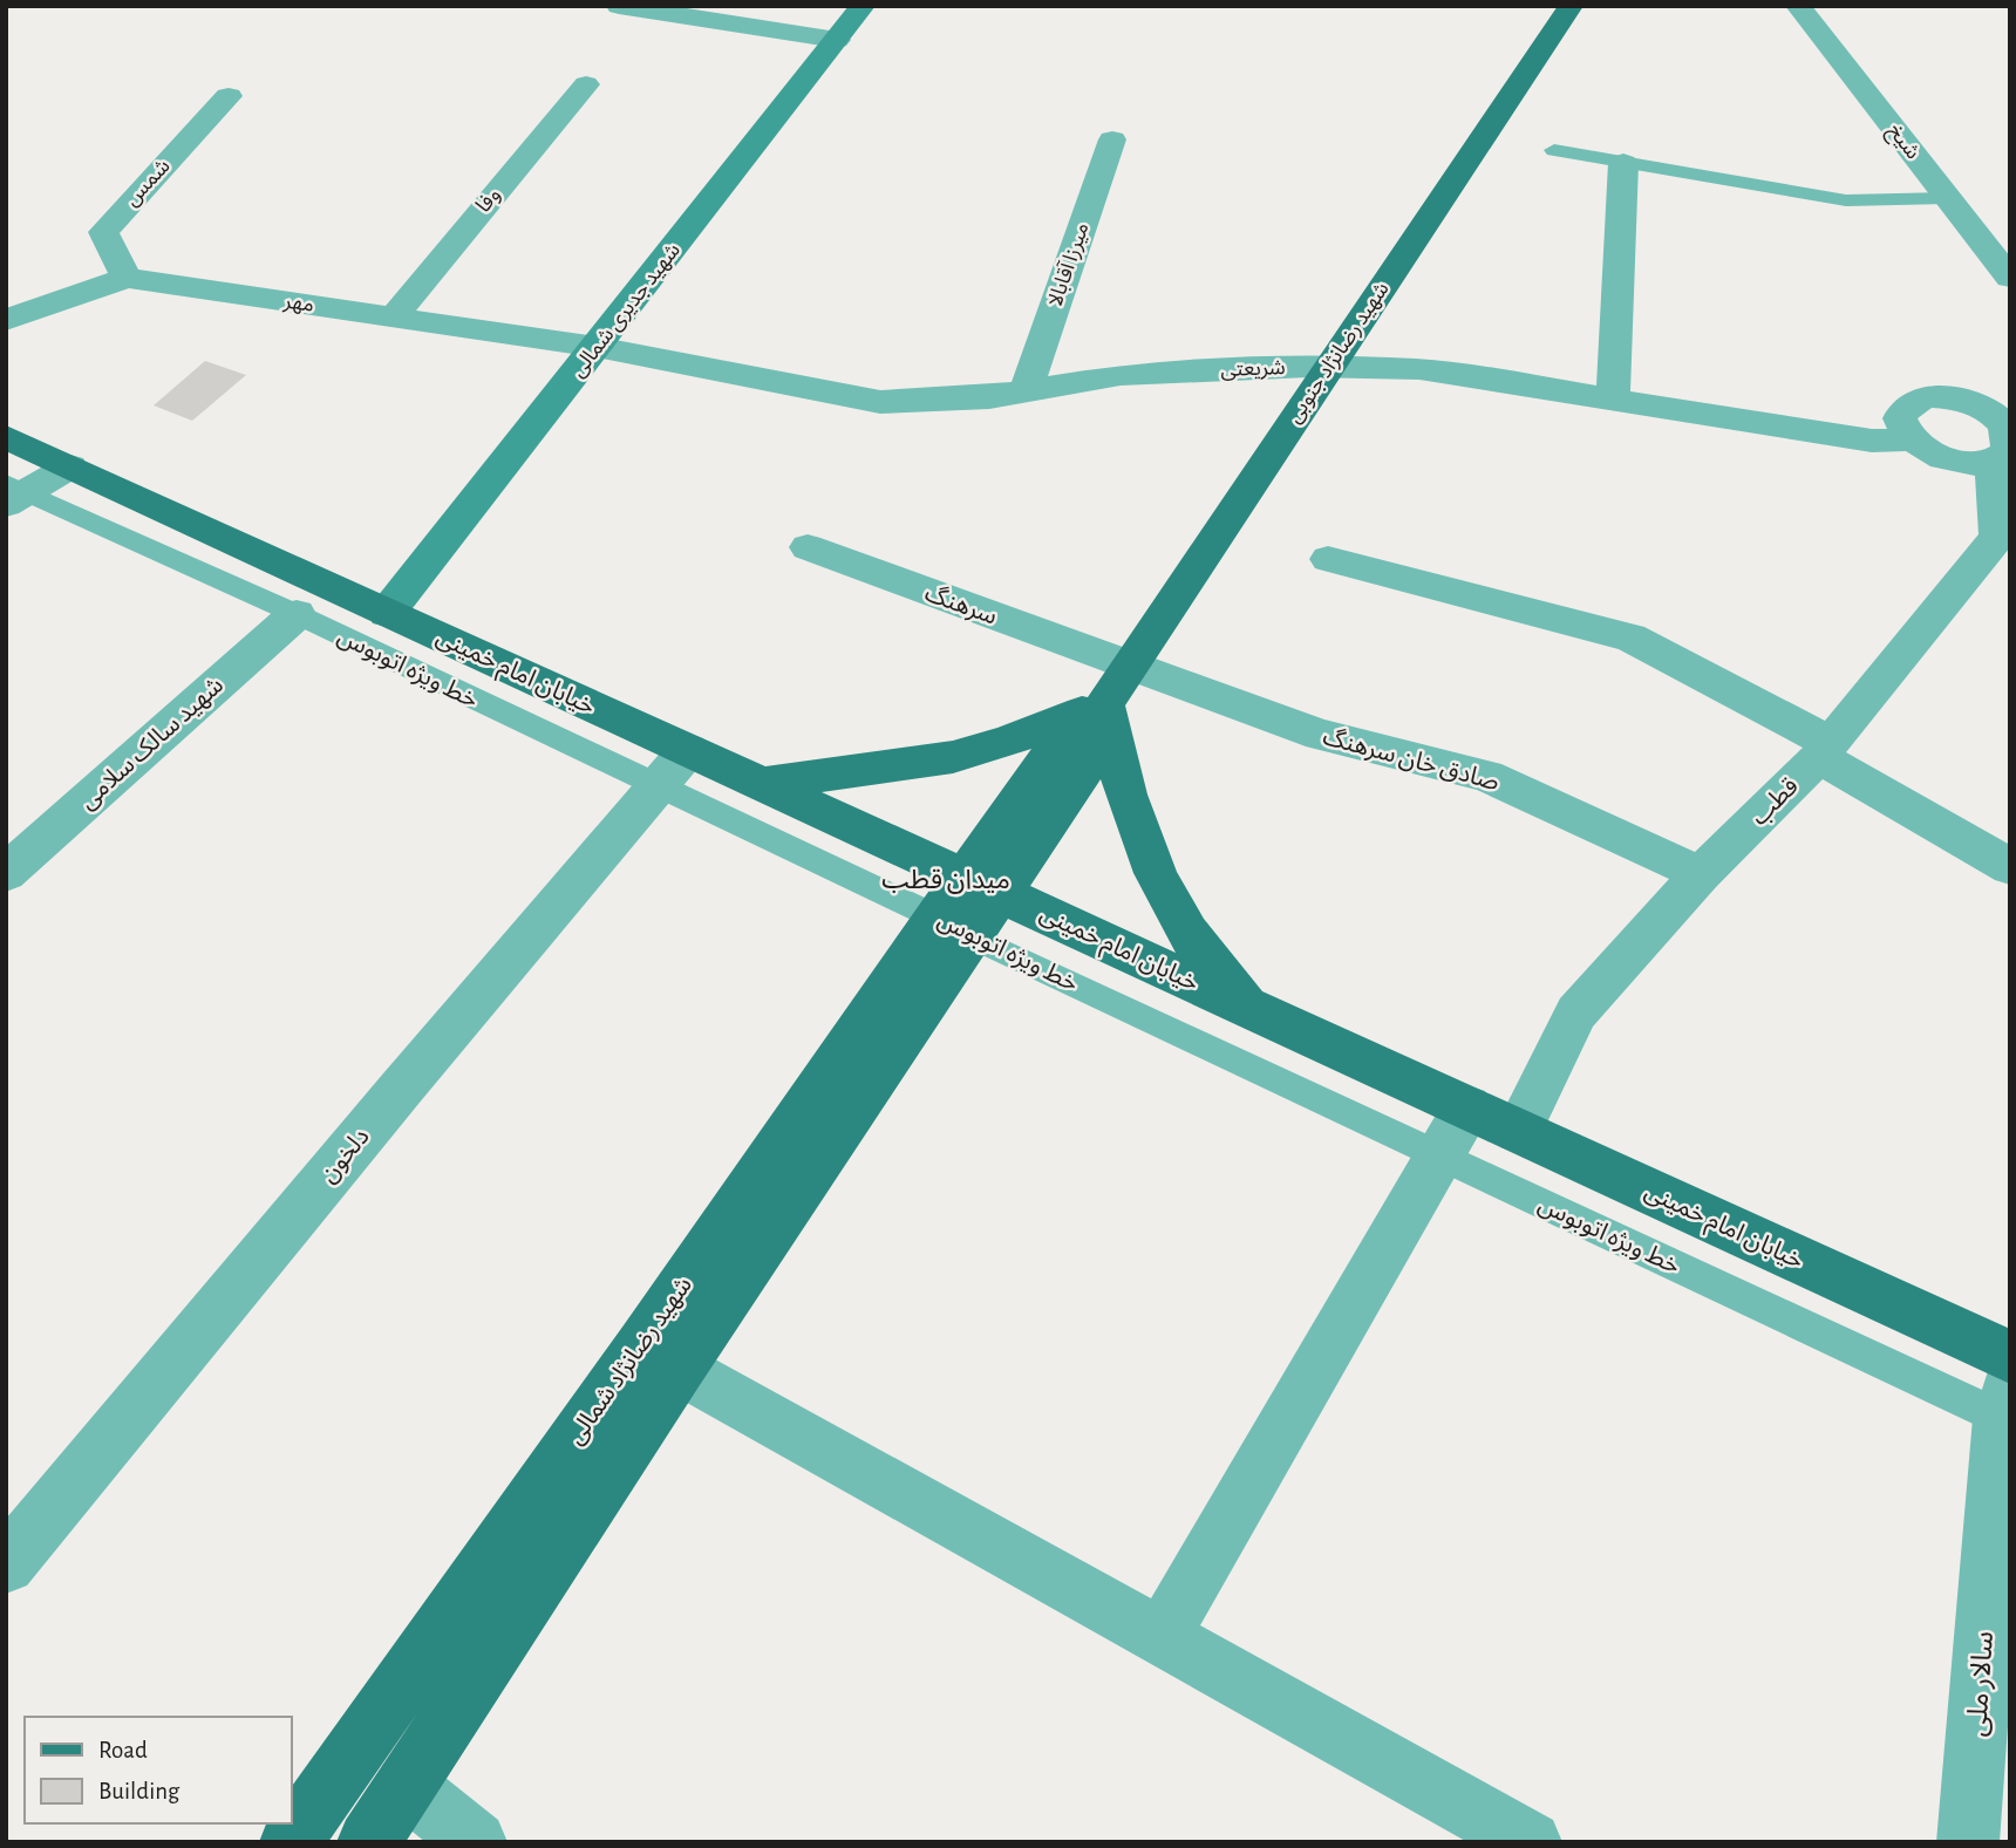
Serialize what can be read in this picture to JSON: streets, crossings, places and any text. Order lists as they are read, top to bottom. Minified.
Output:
{"streets":{"main road":["شهید جدیری شمالی","شهید رضانژاد جنوبی","خیابان امام خمینی","شهید رضانژاد شمالی"],"street":["شیخ","شمس","وفا","میرزا آقابالا","مهر","شریعتی","سرهنگ","شهید سالک سلامی","صادق خان سرهنگ","قطب","دلخون","سالار ملی"],"lane":["خط ویژه اتوبوس"]},"crossings":[["شمس","مهر"],["وفا","مهر"],["میرزا آقابالا","شریعتی"],["مهر","شهید جدیری شمالی"],["مهر","شریعتی"],["شهید جدیری شمالی","شریعتی"],["شهید جدیری شمالی","خیابان امام خمینی"],["شهید رضانژاد جنوبی","سرهنگ"],["شهید رضانژاد جنوبی","خط ویژه اتوبوس"],["شهید رضانژاد جنوبی","خیابان امام خمینی"],["شهید رضانژاد جنوبی","صادق خان سرهنگ"],["شهید رضانژاد جنوبی","شهید رضانژاد شمالی"],["سرهنگ","صادق خان سرهنگ"],["خط ویژه اتوبوس","خیابان امام خمینی"],["خط ویژه اتوبوس","شهید سالک سلامی"],["خط ویژه اتوبوس","شهید رضانژاد شمالی"],["خط ویژه اتوبوس","سالار ملی"],["خیابان امام خمینی","قطب"],["خیابان امام خمینی","دلخون"],["خیابان امام خمینی","شهید رضانژاد شمالی"],["صادق خان سرهنگ","قطب"]],"districts":["میدان قطب"],"legend":["Road","Building"]}
